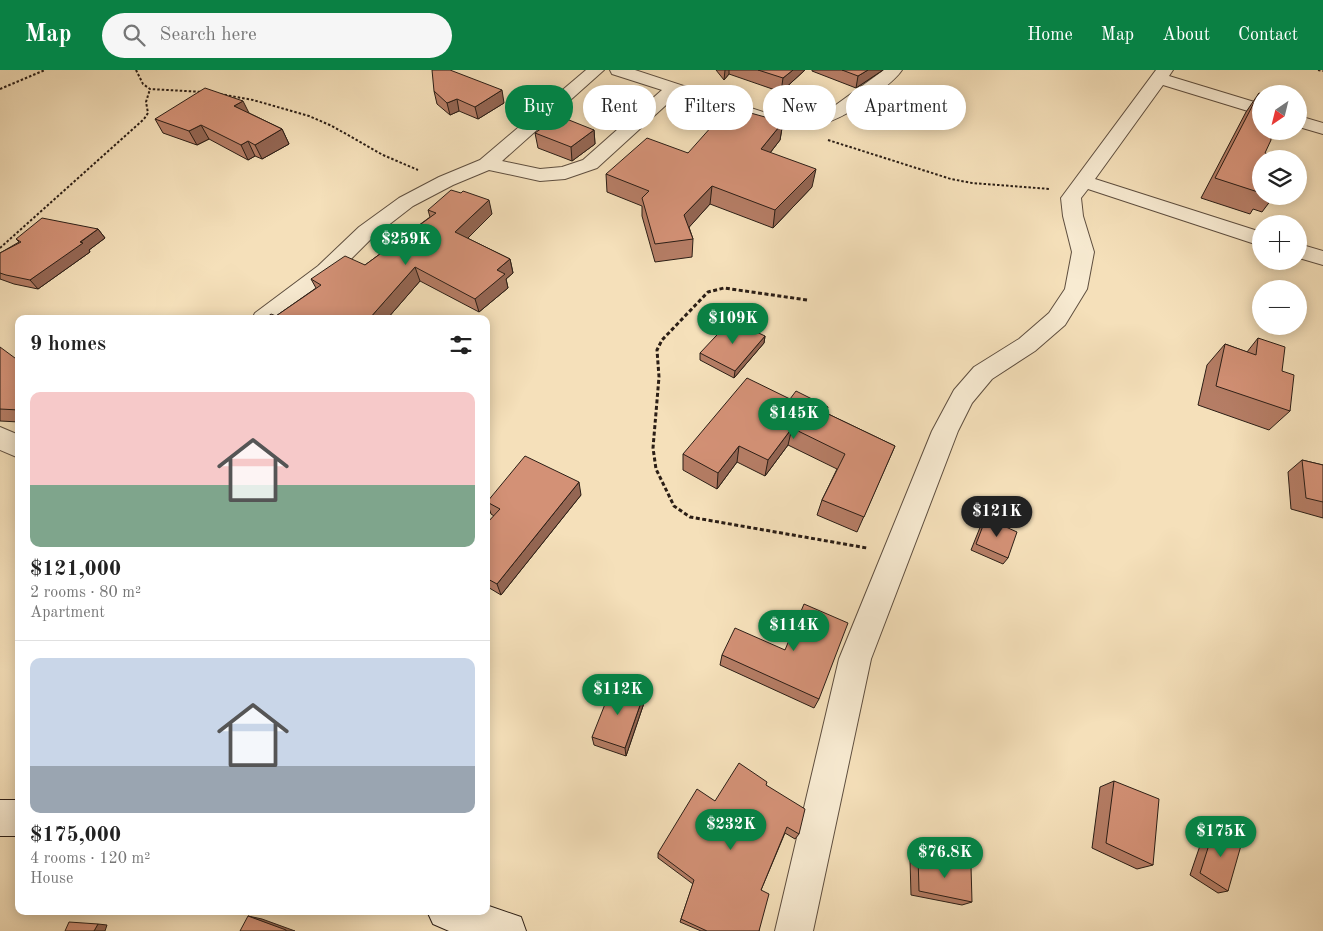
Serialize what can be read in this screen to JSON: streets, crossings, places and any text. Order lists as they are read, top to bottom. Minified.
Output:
{"north":"bottom left","page":{"header":"Map","search":"Search here","nav":["Home","Map","About","Contact"],"map_buttons":["+","−"],"chip":["Buy","Rent","Filters","New","Apartment"],"price":["$259K","$109K","$145K","$121K","$114K","$112K","$232K","$175K","$76.8K"],"heading":"9 homes","list":[{"name":"$121,000","note":"2 rooms · 80 m² · Apartment"},{"name":"$175,000","note":"4 rooms · 120 m² · House"}]}}
